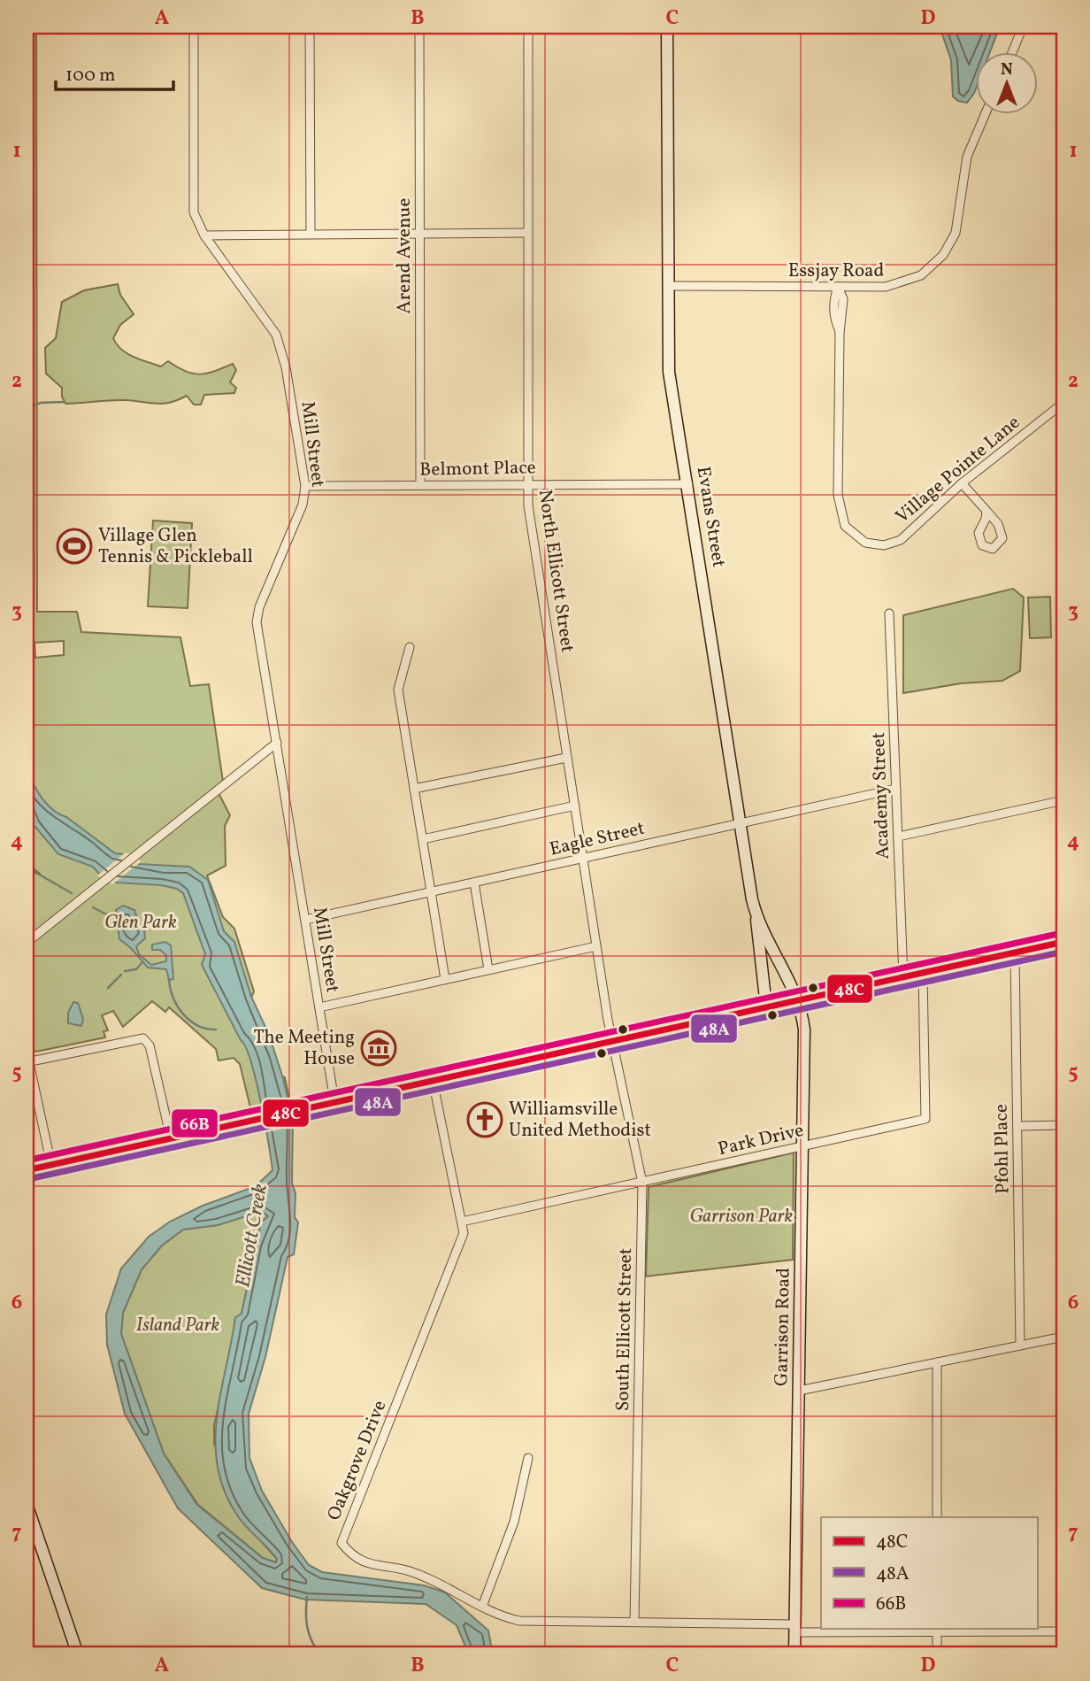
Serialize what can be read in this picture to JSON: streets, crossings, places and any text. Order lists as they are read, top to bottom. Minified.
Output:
{"streets":{"street":["Arend Avenue","Essjay Road","Mill Street","Belmont Place","Village Pointe Lane","Evans Street","North Ellicott Street","Academy Street","Eagle Street","Park Drive","Pfohl Place","Garrison Road","South Ellicott Street","Oakgrove Drive"]},"crossings":[["Arend Avenue","Belmont Place"],["Essjay Road","Village Pointe Lane"],["Essjay Road","Evans Street"],["Mill Street","Belmont Place"],["Mill Street","Eagle Street"],["Belmont Place","Evans Street"],["Belmont Place","North Ellicott Street"],["Evans Street","Eagle Street"],["Evans Street","Garrison Road"],["North Ellicott Street","Eagle Street"],["North Ellicott Street","South Ellicott Street"],["Academy Street","Eagle Street"],["Park Drive","Garrison Road"],["Park Drive","South Ellicott Street"],["Park Drive","Oakgrove Drive"],["Garrison Road","Oakgrove Drive"],["South Ellicott Street","Oakgrove Drive"]],"water":["Ellicott Creek"],"parks":["Glen Park","Garrison Park","Island Park"],"places":{"sports":["Village Glen Tennis & Pickleball"],"museum":["The Meeting House"],"church":["Williamsville United Methodist"]},"lines":["transit line 66B","transit line 48C","transit line 48A"],"legend":["48C","48A","66B"],"scale_bar":"100 m","north":"top","grid":{"columns":["A","B","C","D"],"rows":["1","2","3","4","5","6","7"]}}
